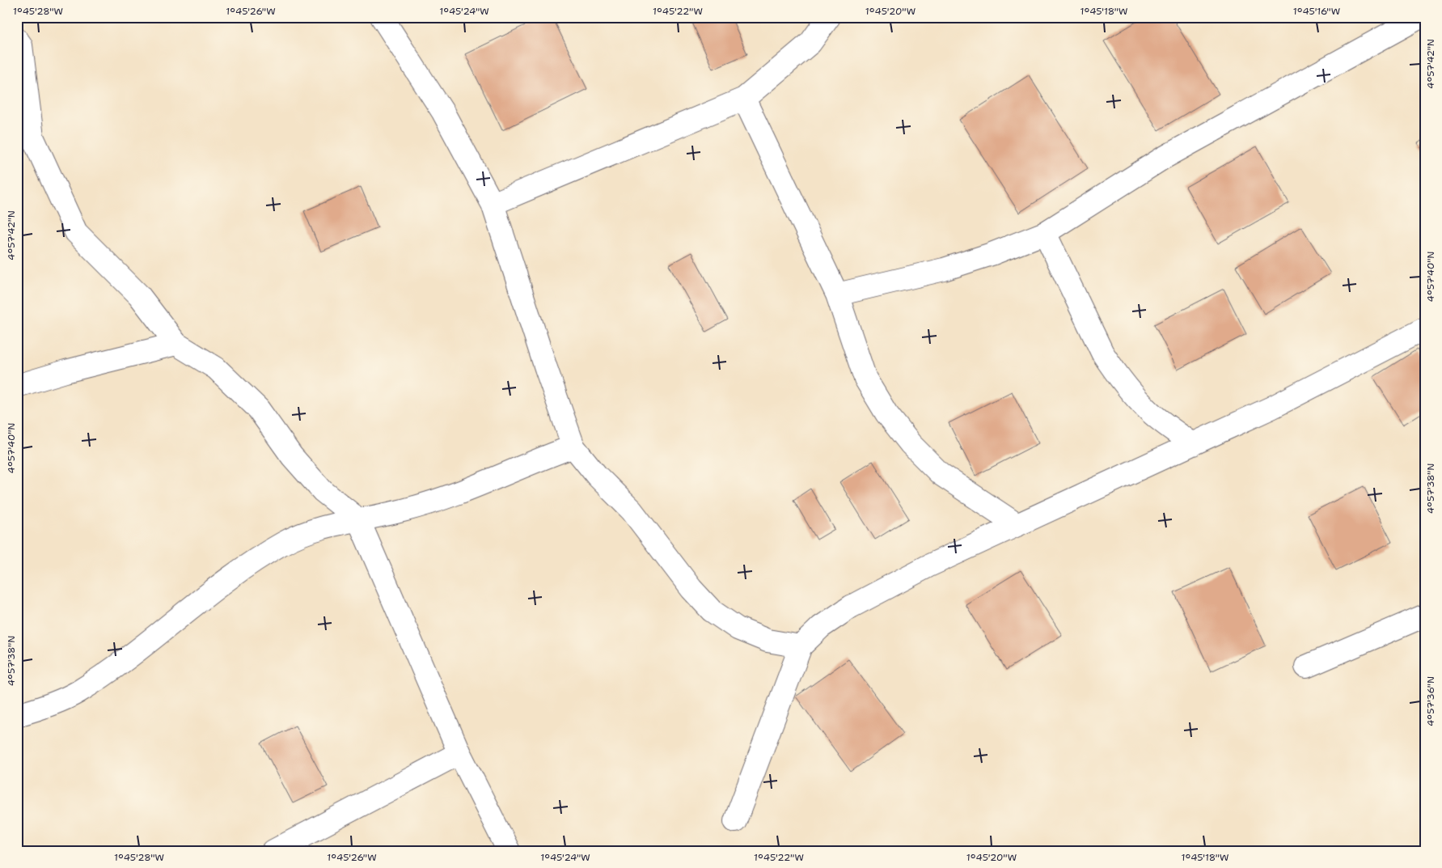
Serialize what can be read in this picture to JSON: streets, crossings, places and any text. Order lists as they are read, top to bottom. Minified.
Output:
{"coordinates":["1°45'28\"W","1°45'26\"W","1°45'24\"W","1°45'22\"W","1°45'20\"W","1°45'18\"W","1°45'16\"W","4°57'42\"N","4°57'40\"N","4°57'38\"N","4°57'36\"N"]}
